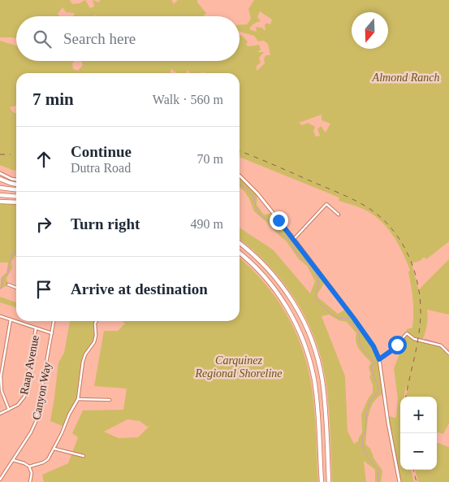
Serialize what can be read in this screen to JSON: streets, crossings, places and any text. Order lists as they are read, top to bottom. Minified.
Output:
{"streets":{"street":["Raap Avenue","Canyon Way"]},"parks":["Almond Ranch","Carquinez Regional Shoreline"],"north":"bottom","page":{"search":"Search here","heading":["7 min","Walk · 560 m"],"list":[["Continue","Dutra Road","70 m"],["Turn right","490 m"],"Arrive at destination"],"map_buttons":["+","−"]}}
